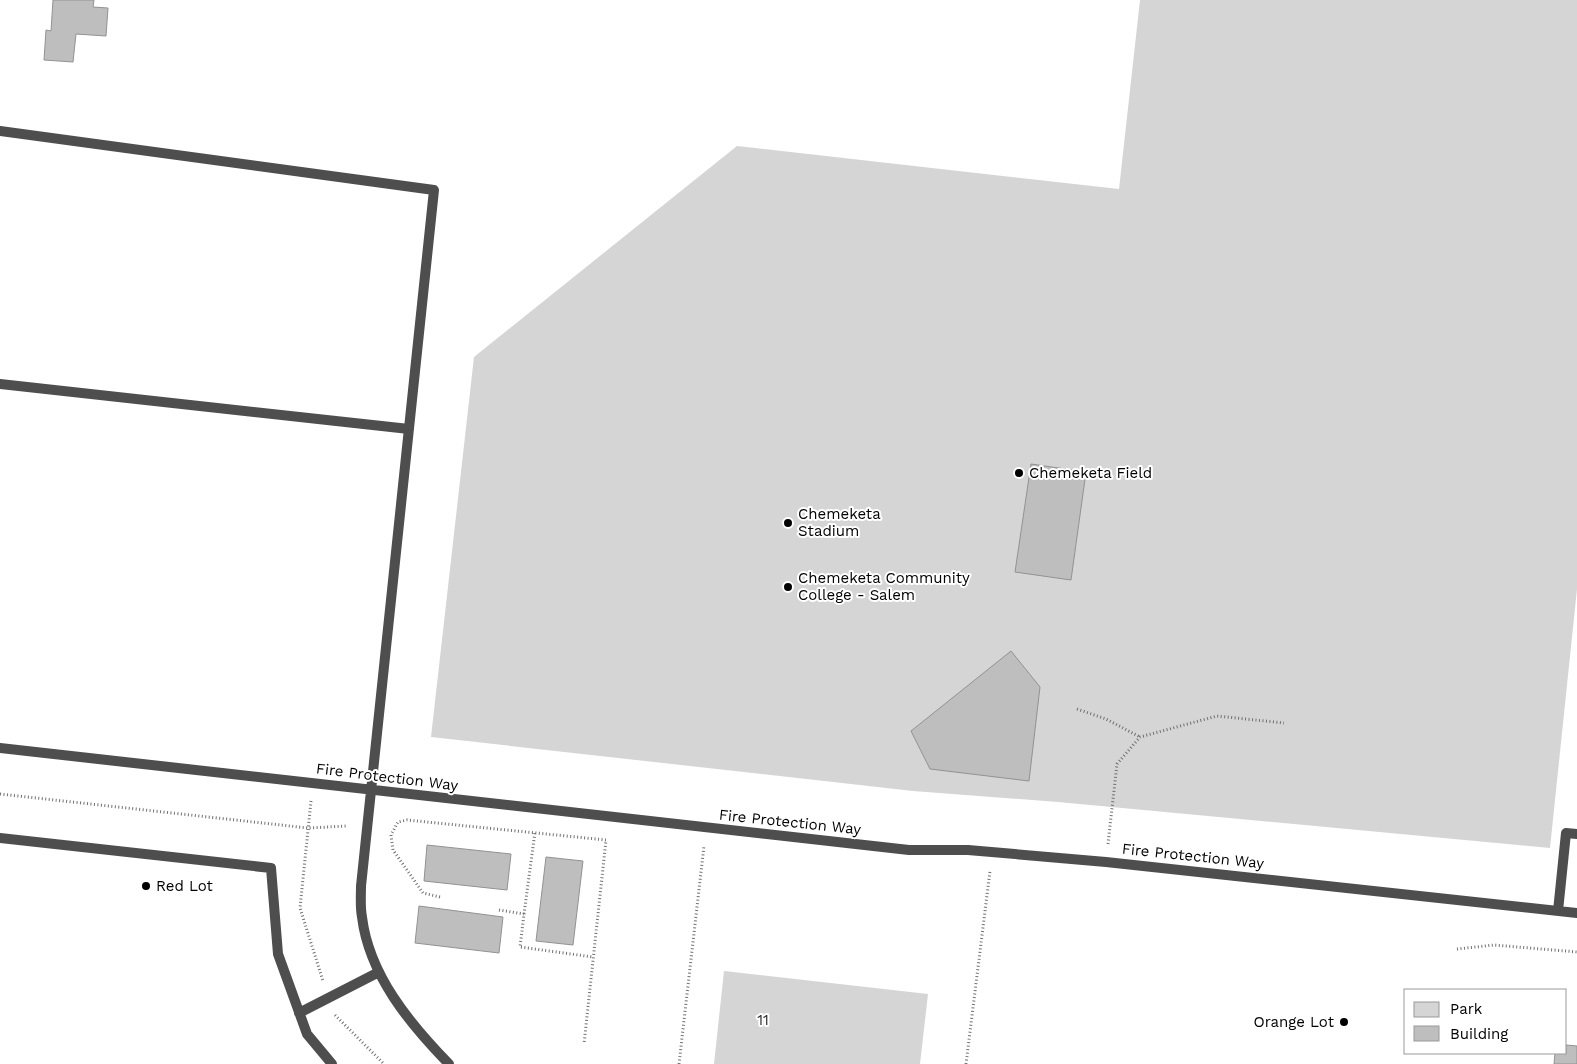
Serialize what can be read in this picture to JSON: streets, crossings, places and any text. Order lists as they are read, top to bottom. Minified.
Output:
{"streets":{"lane":["Fire Protection Way"]},"parks":["11"],"places":["Chemeketa Field","Chemeketa Stadium","Chemeketa Community College - Salem","Red Lot","Orange Lot"],"legend":["Park","Building"]}
